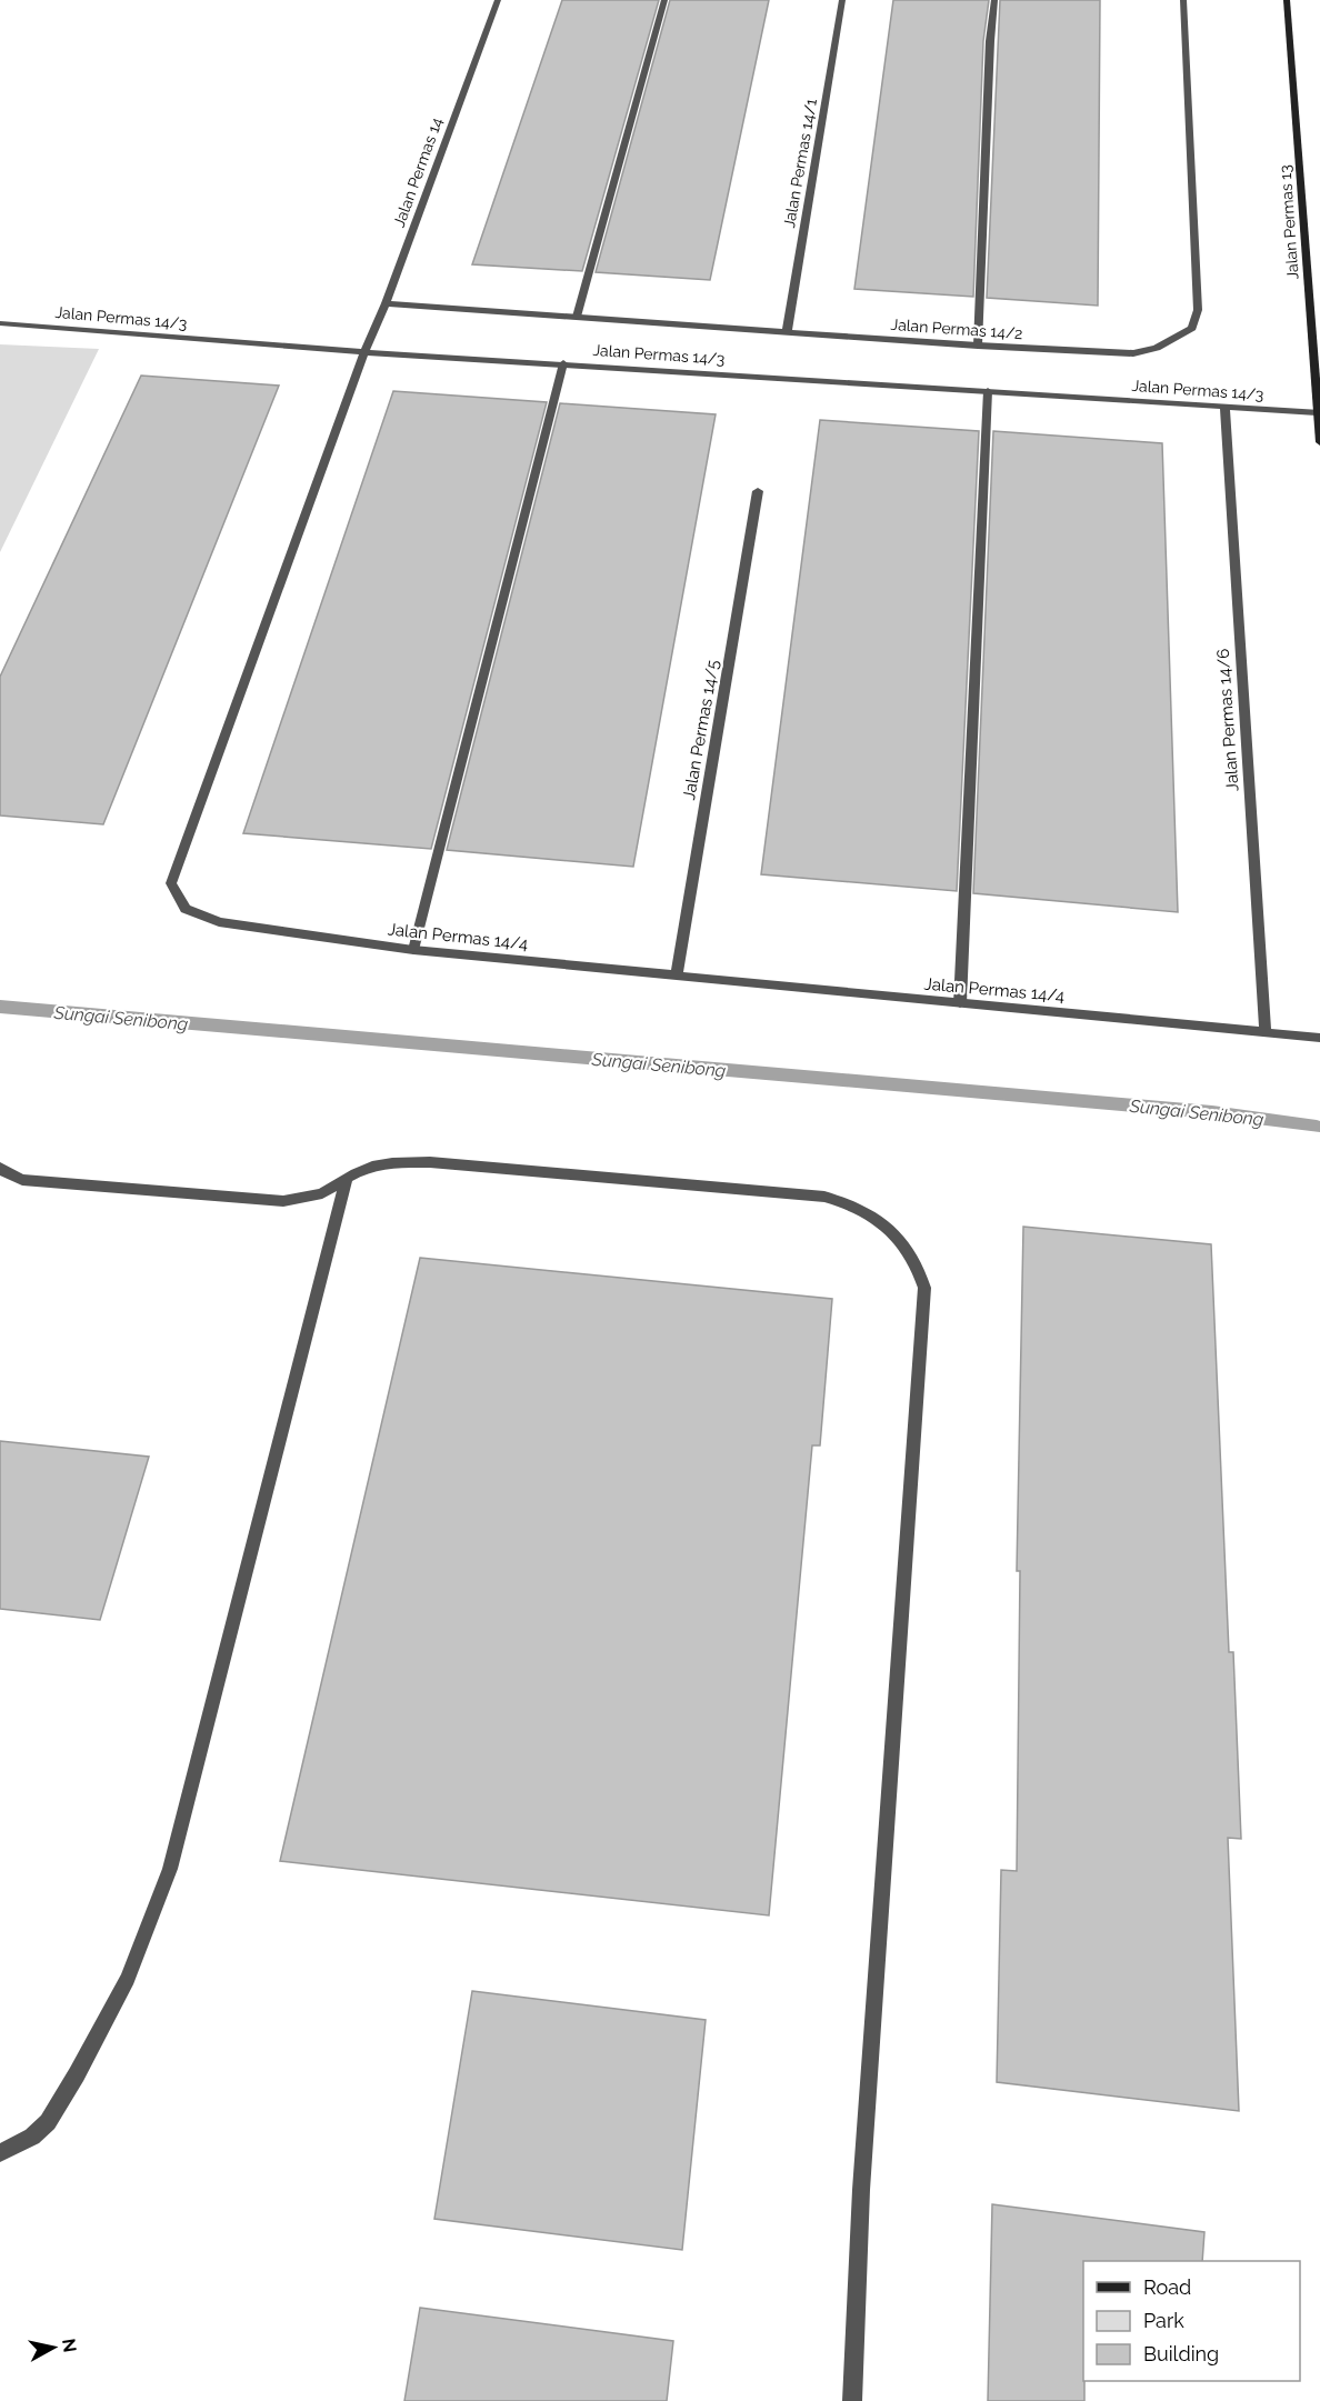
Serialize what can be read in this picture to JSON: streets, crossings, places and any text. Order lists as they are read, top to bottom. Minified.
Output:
{"streets":{"main road":["Jalan Permas 13"],"street":["Jalan Permas 14/1","Jalan Permas 14","Jalan Permas 14/3","Jalan Permas 14/2","Jalan Permas 14/6","Jalan Permas 14/5","Jalan Permas 14/4"]},"crossings":[["Jalan Permas 14/1","Jalan Permas 14/2"],["Jalan Permas 14","Jalan Permas 14/3"],["Jalan Permas 14","Jalan Permas 14/2"],["Jalan Permas 14","Jalan Permas 14/4"],["Jalan Permas 13","Jalan Permas 14/3"],["Jalan Permas 14/3","Jalan Permas 14/6"],["Jalan Permas 14/3","Jalan Permas 14/4"],["Jalan Permas 14/6","Jalan Permas 14/4"],["Jalan Permas 14/5","Jalan Permas 14/4"]],"water":["Sungai Senibong"],"legend":["Road","Park","Building"],"north":"right"}
